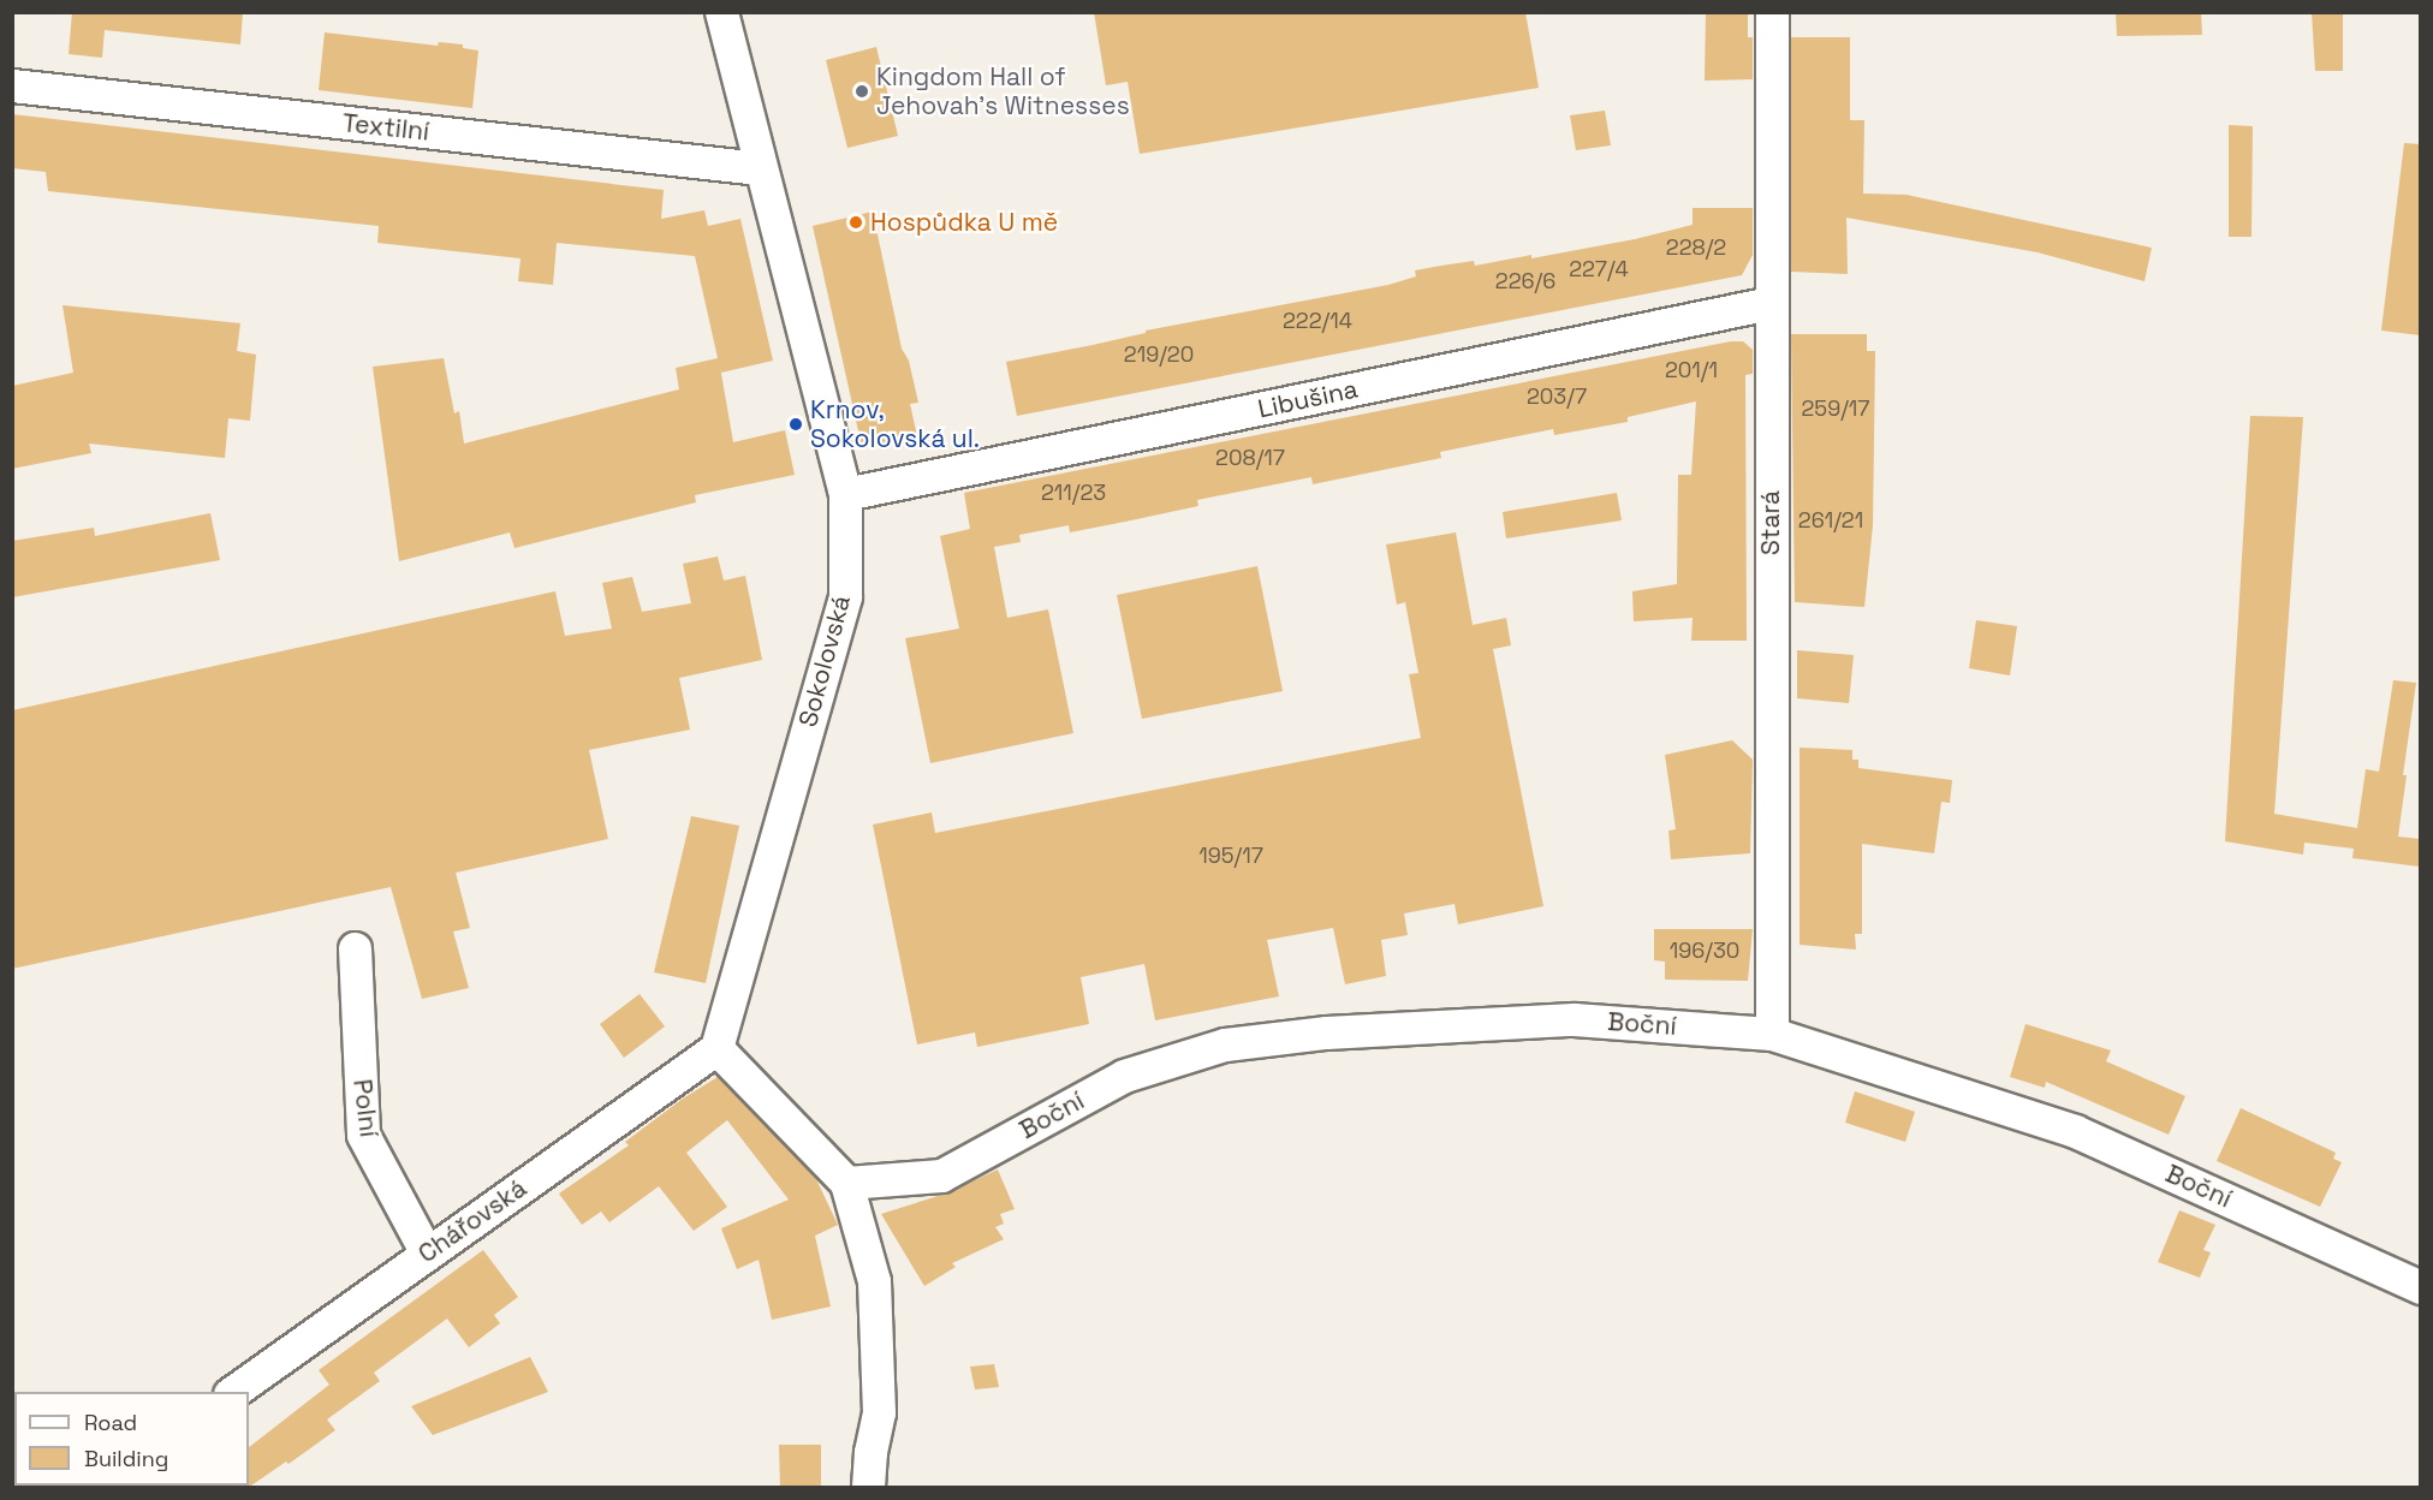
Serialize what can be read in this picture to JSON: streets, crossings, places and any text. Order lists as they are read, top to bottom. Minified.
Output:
{"streets":{"street":["Textilní","Libušina","Stará","Sokolovská","Boční","Polní","Chářovská"]},"crossings":[["Textilní","Sokolovská"],["Libušina","Stará"],["Libušina","Sokolovská"],["Stará","Boční"],["Sokolovská","Chářovská"],["Polní","Chářovská"]],"places":["Kingdom Hall of Jehovah's Witnesses","Hospůdka U mě","Krnov, Sokolovská ul."],"house_numbers":["228/2","227/4","226/6","222/14","219/20","201/1","203/7","259/17","208/17","211/23","261/21","195/17","196/30"],"legend":["Road","Building"]}
